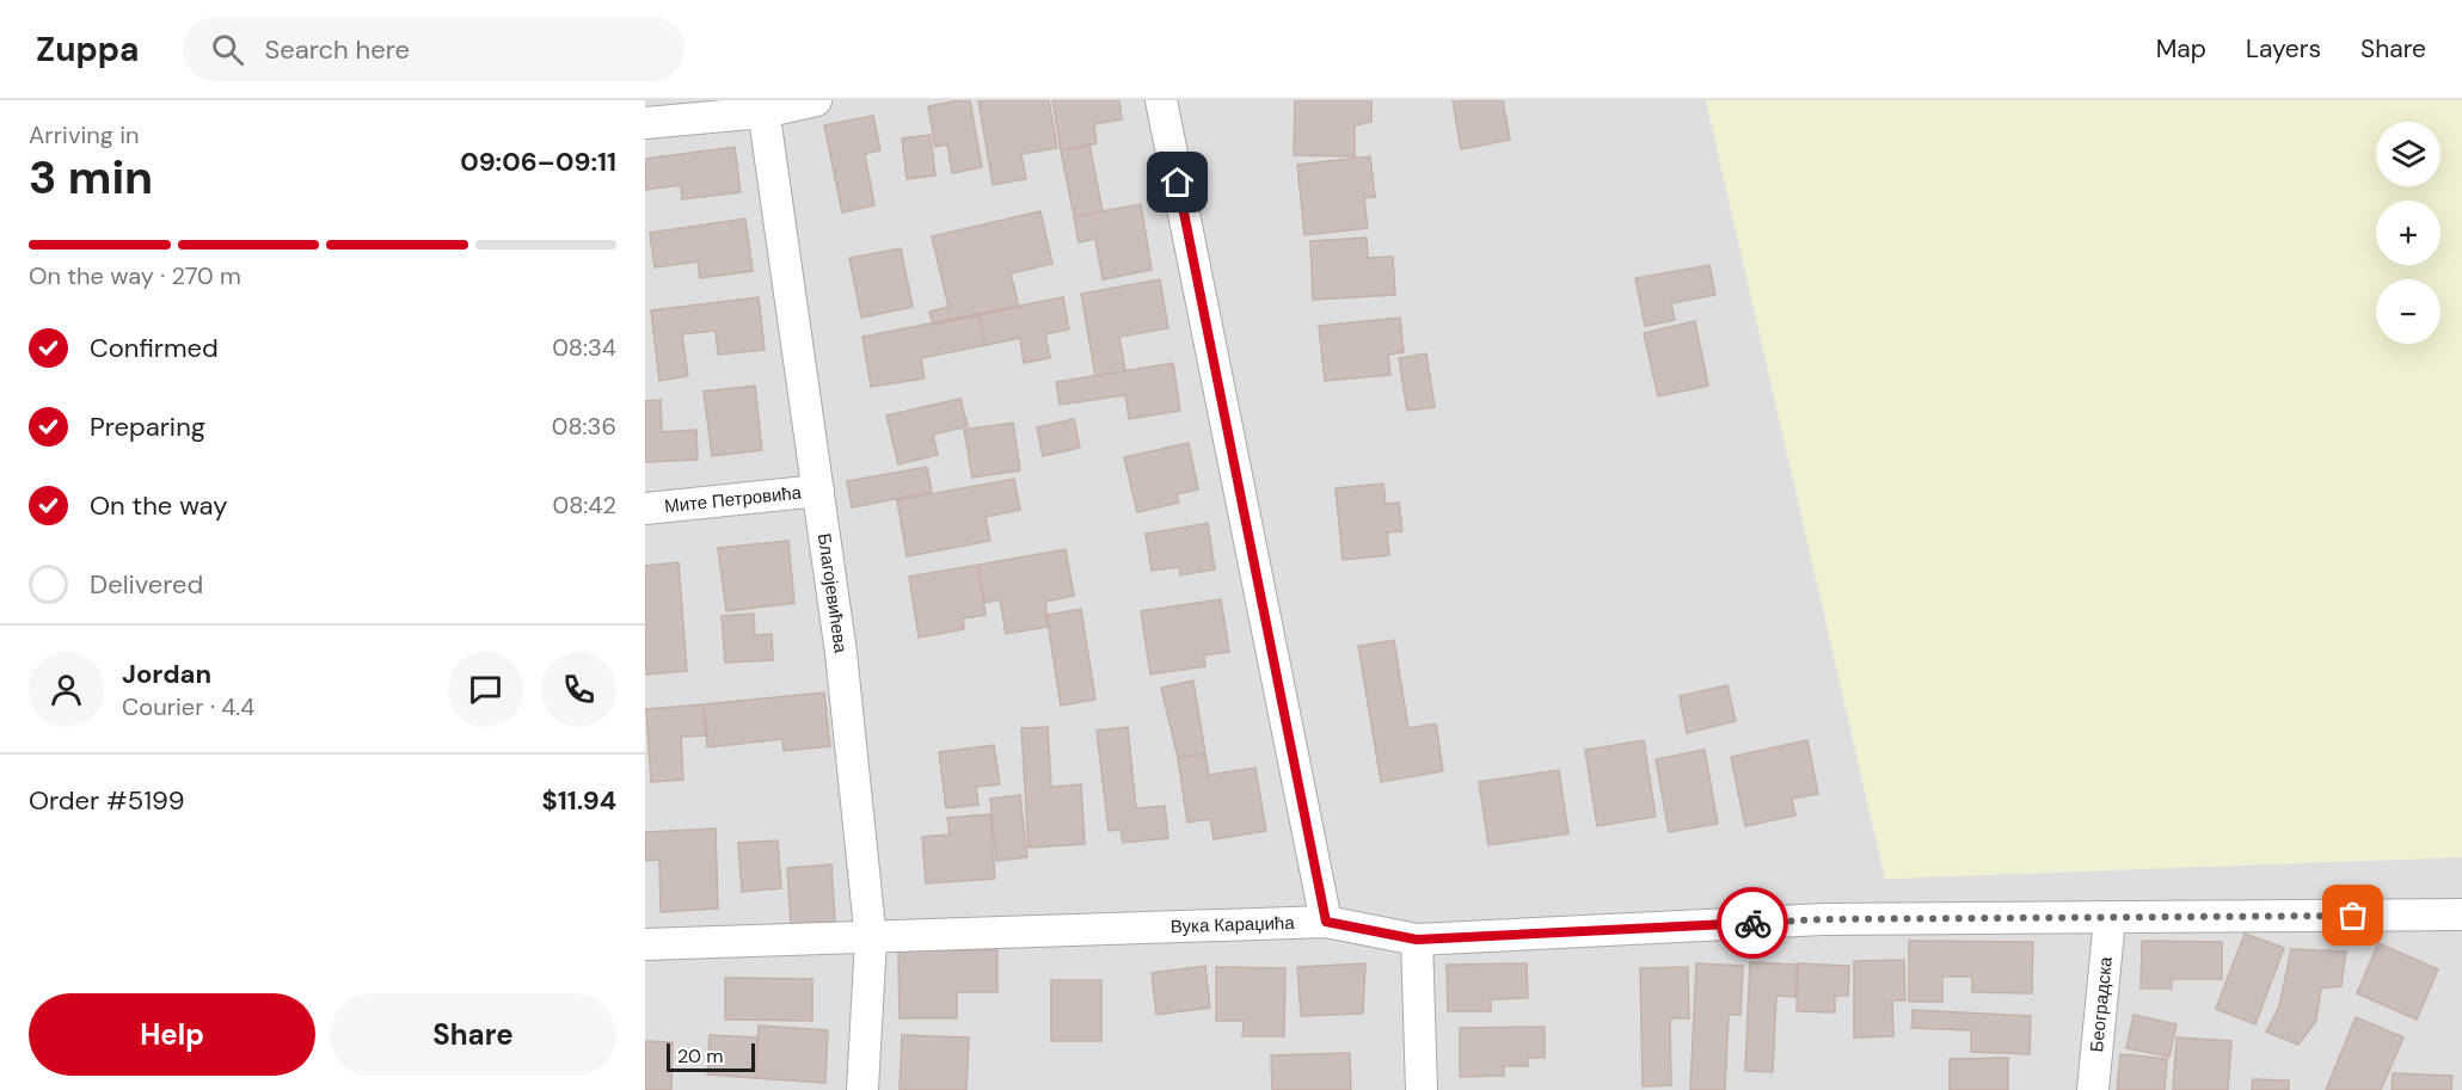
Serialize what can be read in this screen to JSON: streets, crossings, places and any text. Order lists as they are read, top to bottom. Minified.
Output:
{"streets":{"street":["Мите Петровића","Благојевићева","Вука Караџића","Београдска"]},"crossings":[["Мите Петровића","Благојевићева"],["Благојевићева","Вука Караџића"],["Вука Караџића","Београдска"]],"scale_bar":"20 m","page":{"header":"Zuppa","search":"Search here","nav":["Map","Layers","Share"],"heading":["3 min","Arriving in","09:06–09:11"],"panel":["Jordan","Courier · 4.4","Order #5199","$11.94"],"map_buttons":["+","−"],"bar":"On the way · 270 m","list":[["Confirmed","08:34"],["Preparing","08:36"],["On the way","08:42"],"Delivered"],"buttons":["Help","Share"],"scale":"20 m"}}
